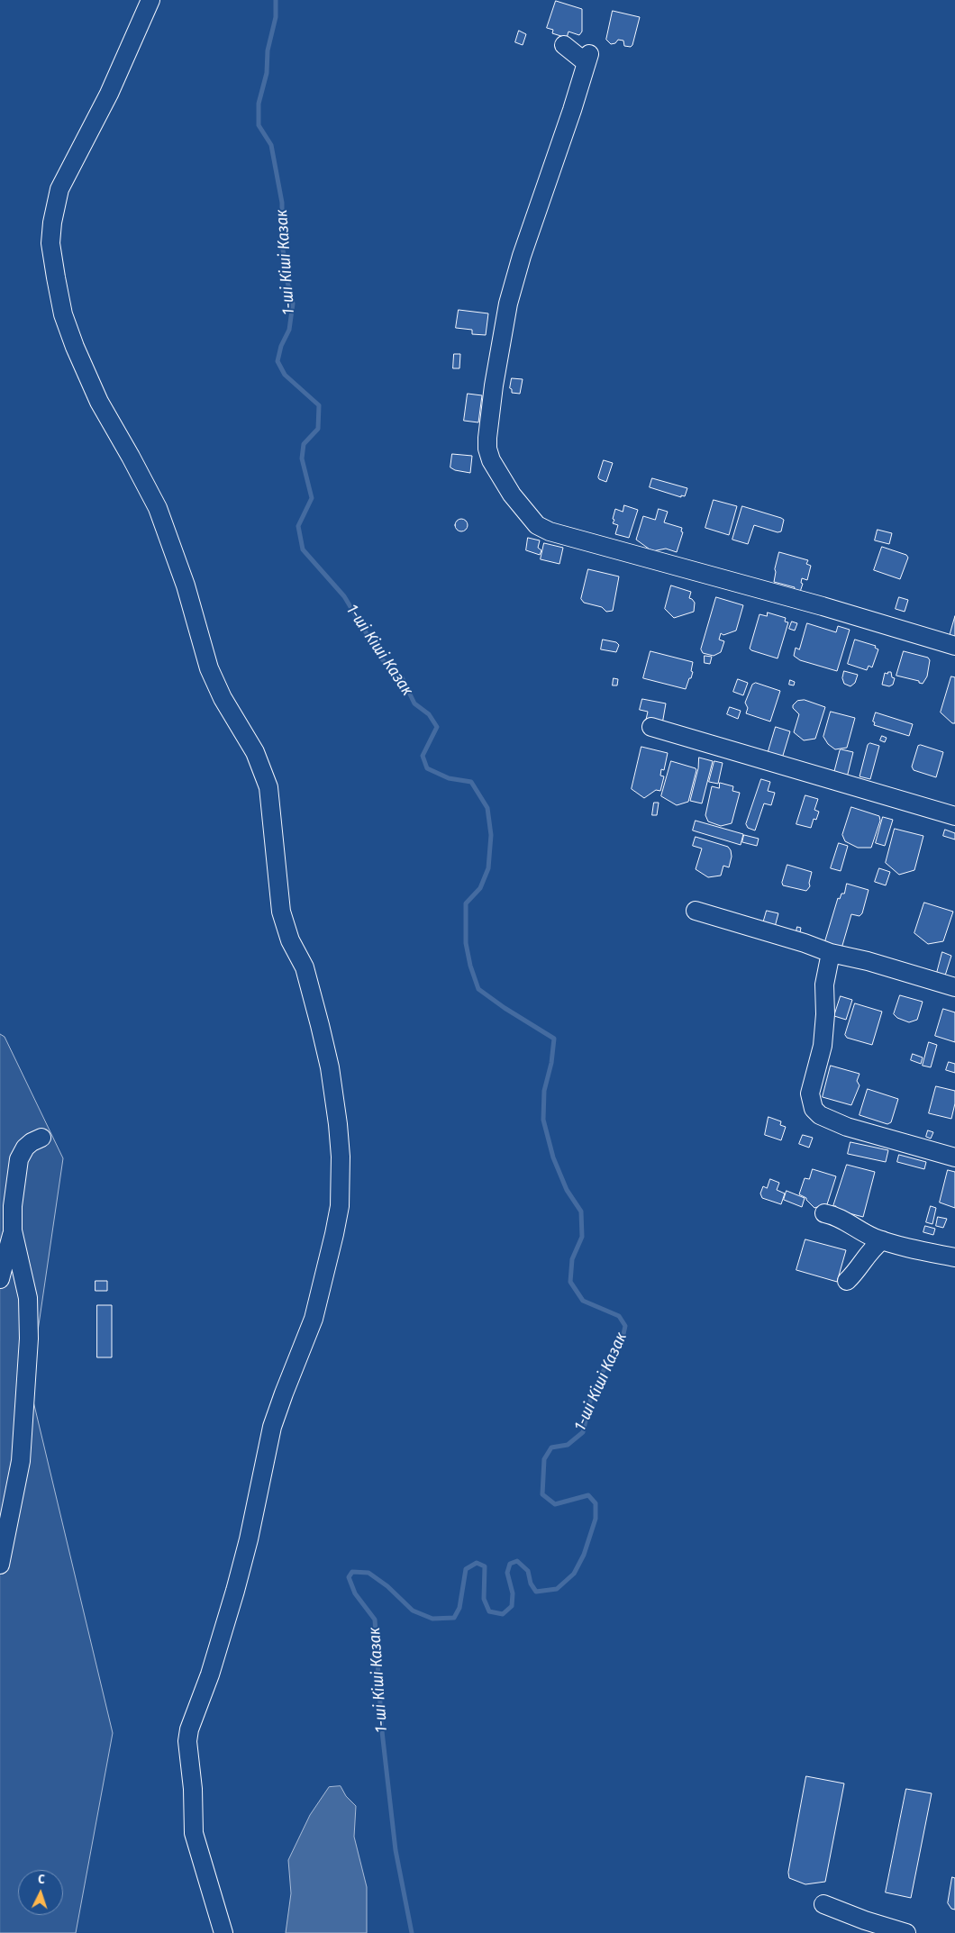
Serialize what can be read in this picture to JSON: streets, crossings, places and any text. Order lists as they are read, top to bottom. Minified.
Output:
{"water":["1-ші Кіші Казак"],"north":"top"}
